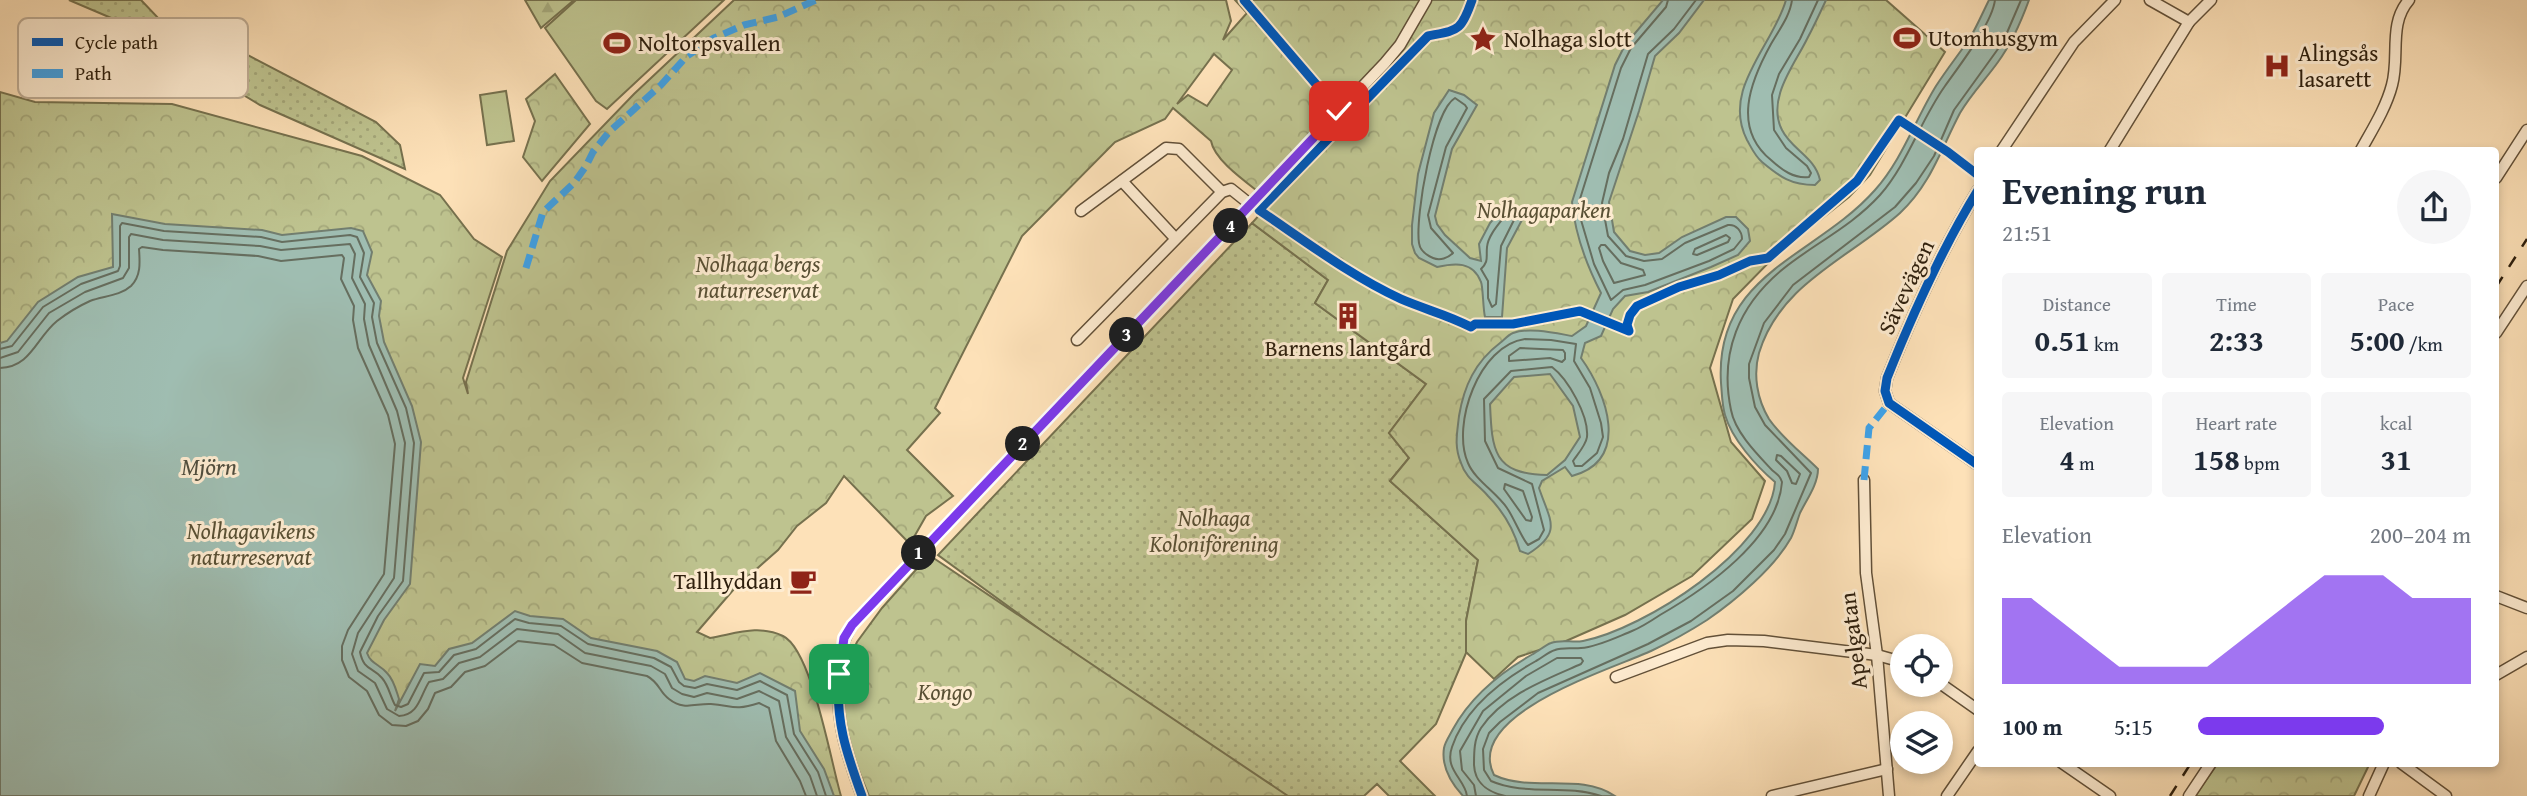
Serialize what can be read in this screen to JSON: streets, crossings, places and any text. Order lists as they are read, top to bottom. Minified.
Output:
{"streets":{"street":["Sävevägen","Apelgatan"]},"water":["Mjörn"],"parks":["Nolhagaparken","Nolhaga bergs naturreservat","Nolhaga Koloniförening","Nolhagavikens naturreservat","Kongo"],"places":{"sports":["Utomhusgym","Noltorpsvallen"],"place":["Nolhaga slott"],"hospital":["Alingsås lasarett"],"building":["Barnens lantgård"],"cafe":["Tallhyddan"]},"legend":["Cycle path","Path"],"page":{"heading":["Evening run","21:51"],"pins":["4","3","2","1"],"stats":[["Distance","0.51 km"],["Time","2:33"],["Pace","5:00 /km"],["Elevation","4 m"],["Heart rate","158 bpm"],["kcal","31"]],"chart":["Elevation","200–204 m"],"list":[{"name":"100 m","note":"5:15"}]}}
